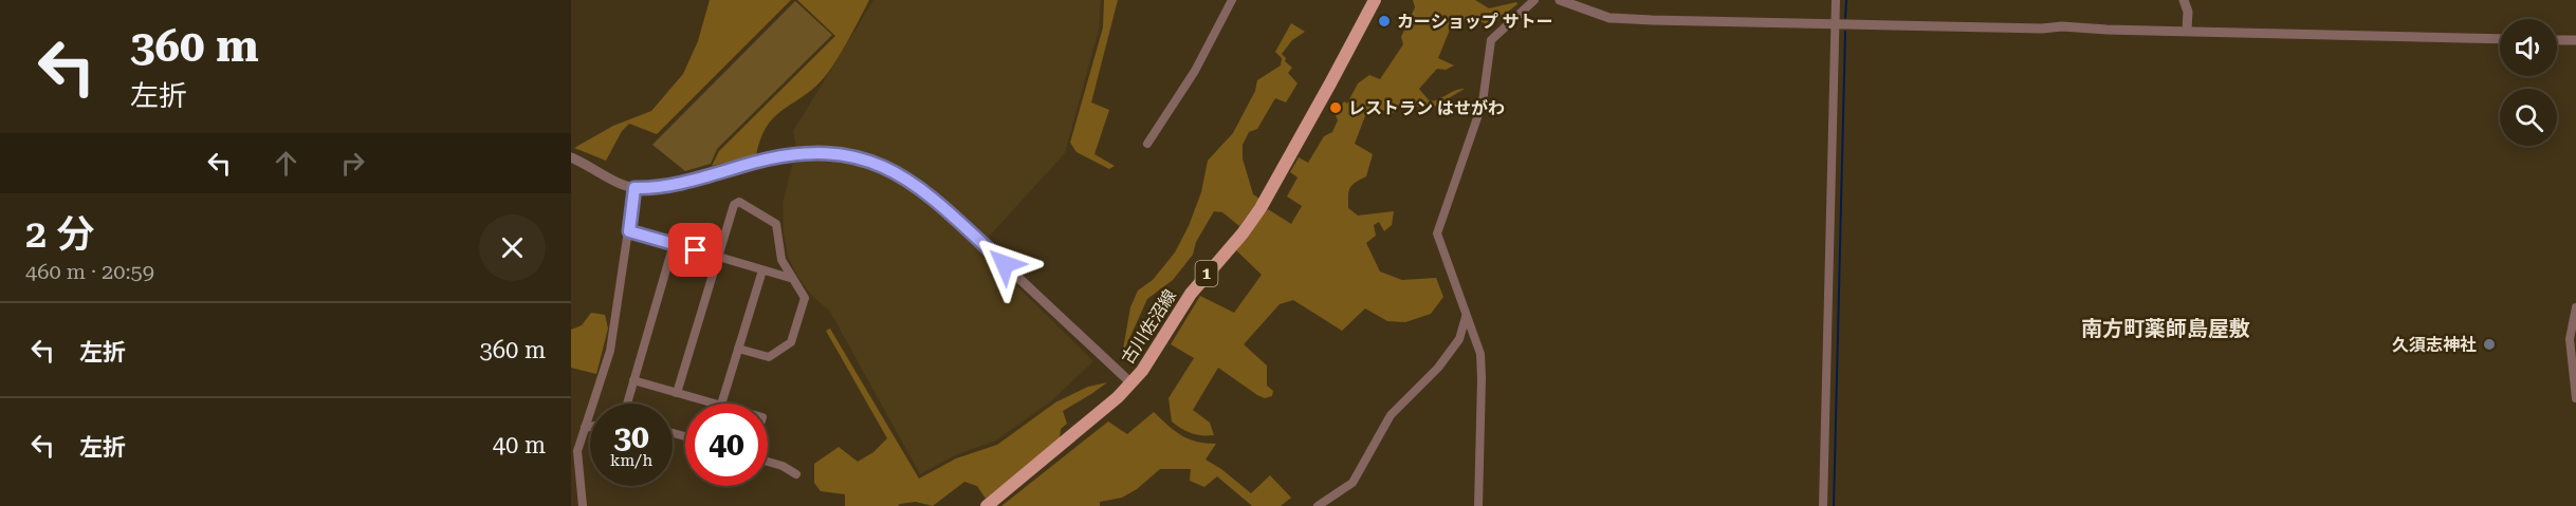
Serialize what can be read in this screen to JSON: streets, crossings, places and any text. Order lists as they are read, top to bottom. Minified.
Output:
{"streets":{"main road":["1","古川佐沼線"]},"districts":["南方町薬師島屋敷"],"places":["カーショップ サトー","レストラン はせがわ","久須志神社"],"page":{"turn":["360 m","左折"],"heading":["2 分","460 m · 20:59"],"list":[{"name":"左折","value":"360 m"},{"name":"左折","value":"40 m"}],"speed":"30 km/h","limit":"40"}}
